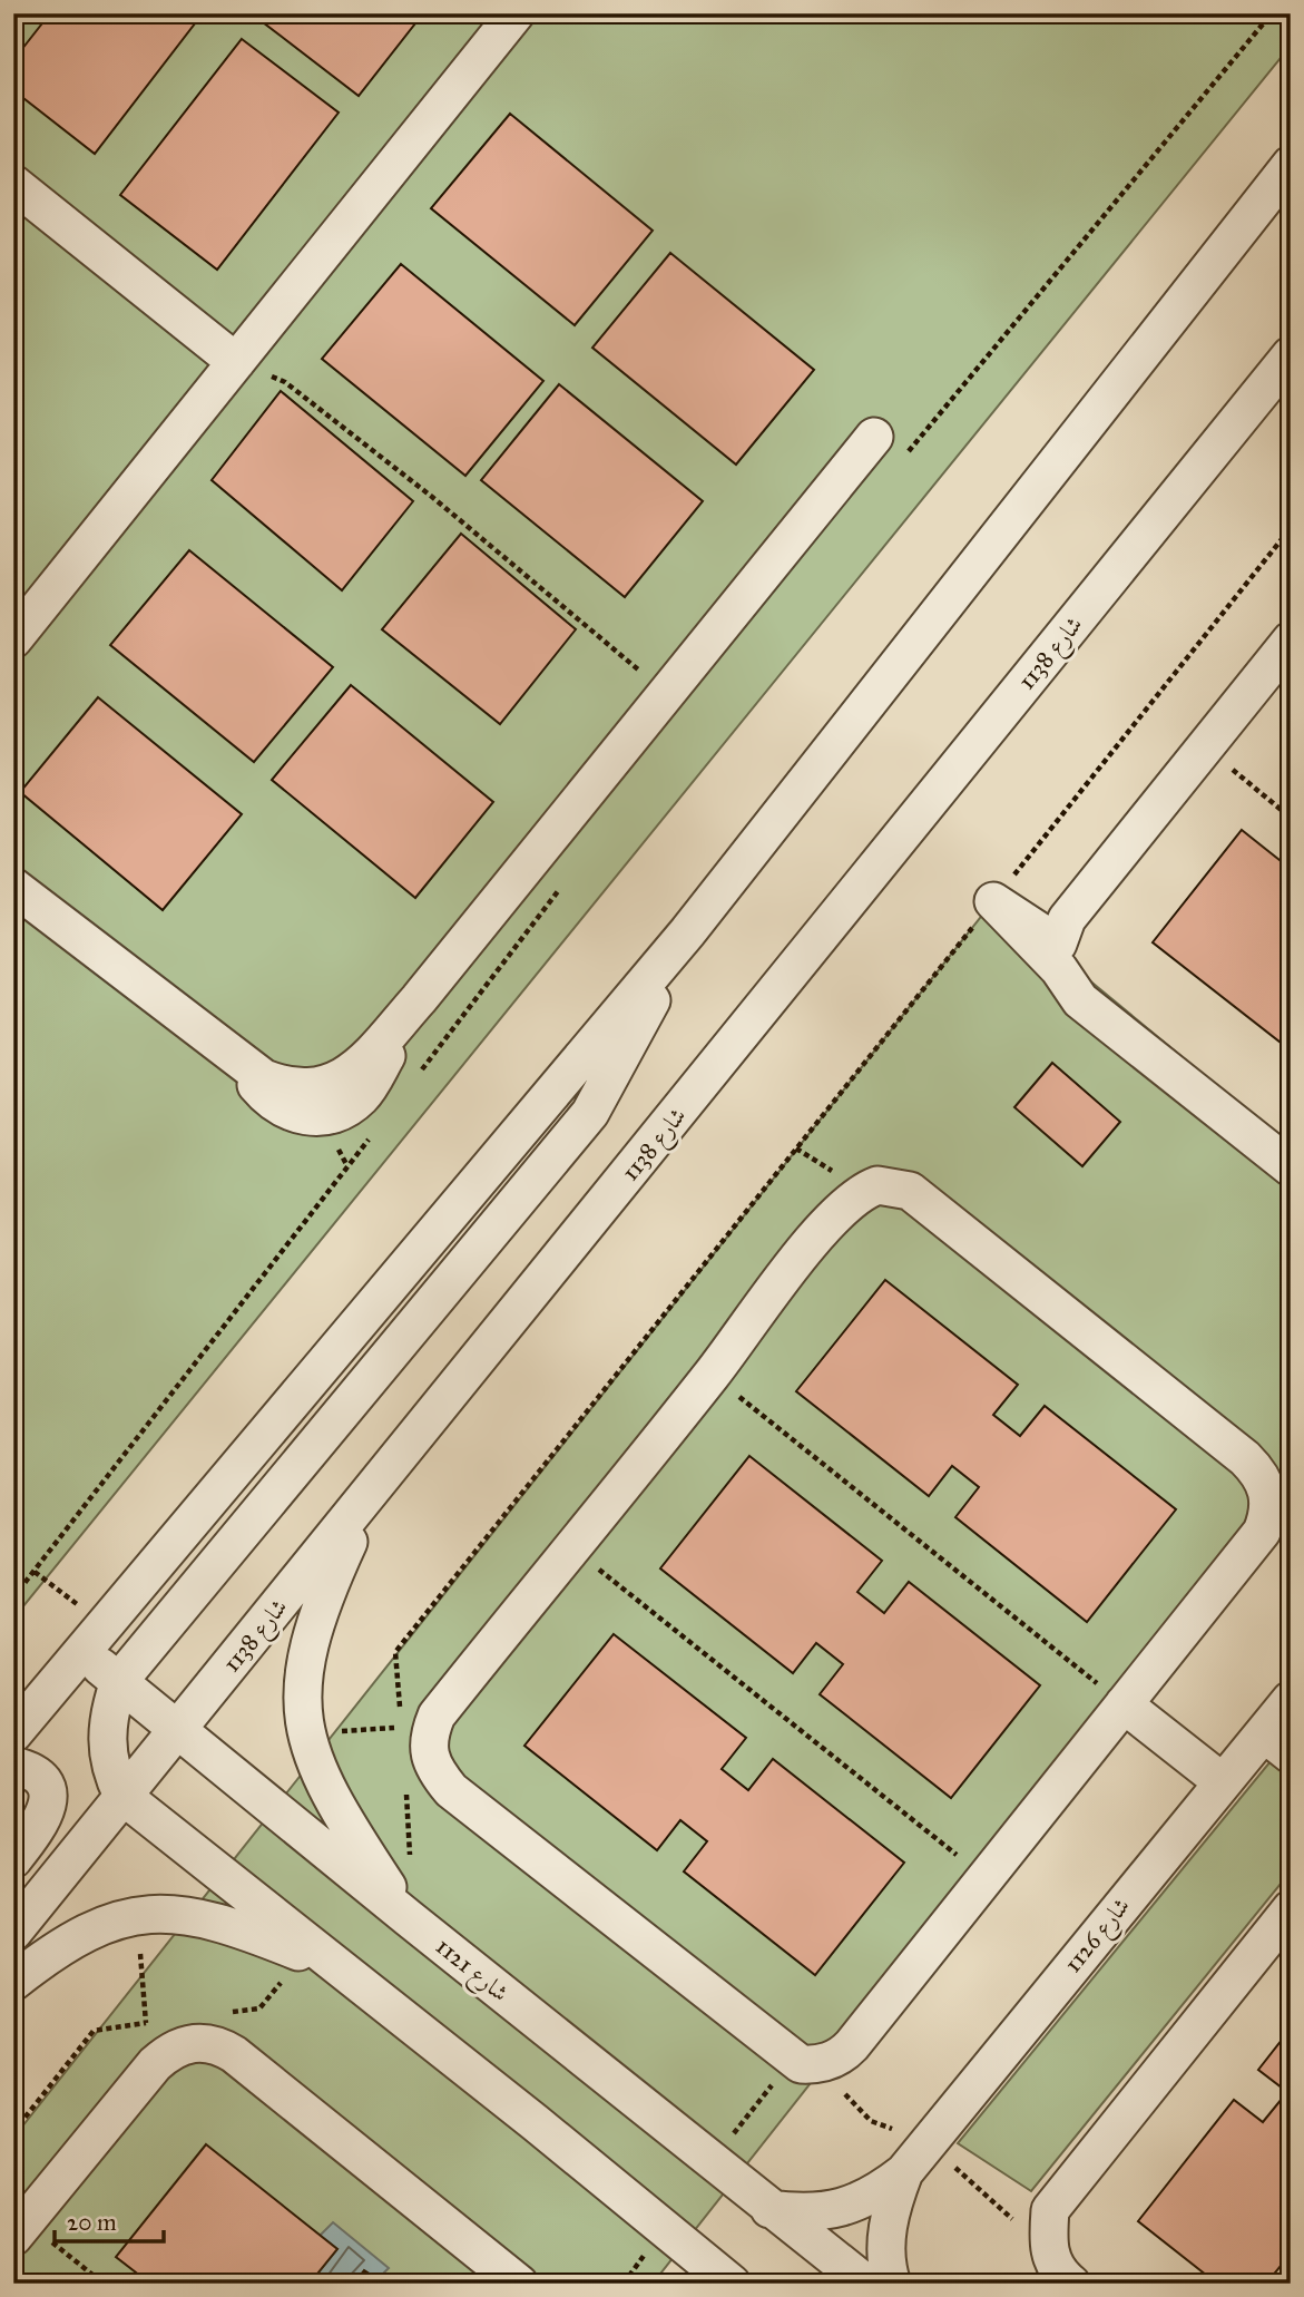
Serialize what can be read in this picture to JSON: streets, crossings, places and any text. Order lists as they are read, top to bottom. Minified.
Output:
{"streets":{"street":["شارع 1138","شارع 1126","شارع 1121"]},"crossings":[["شارع 1138","شارع 1121"],["شارع 1126","شارع 1121"]],"scale_bar":"20 m"}
